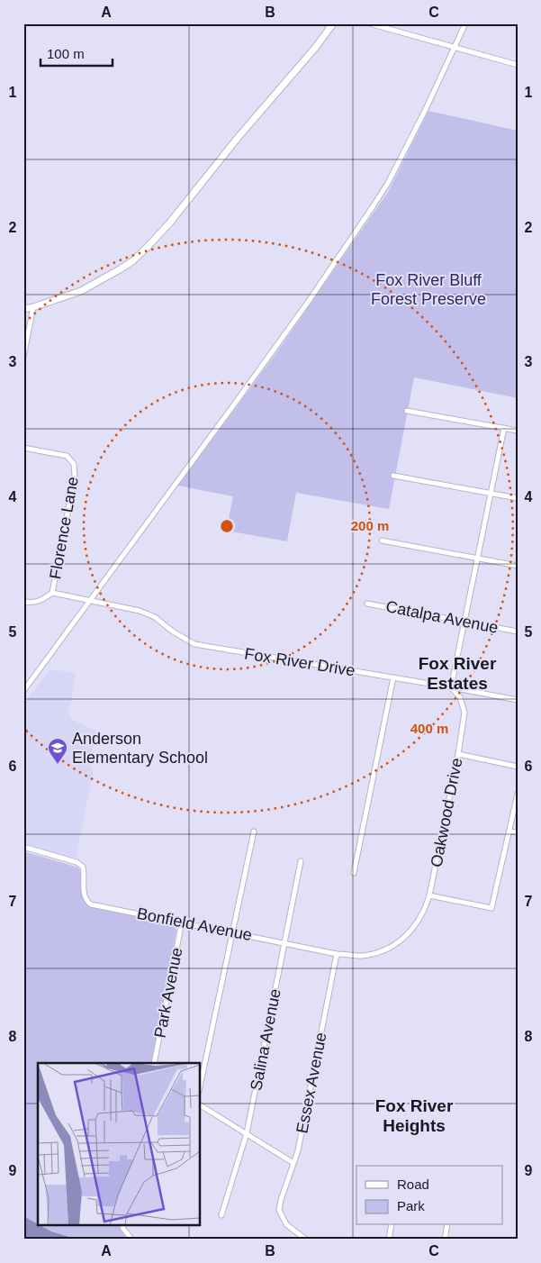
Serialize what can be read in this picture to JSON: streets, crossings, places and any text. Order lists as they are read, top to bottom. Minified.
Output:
{"streets":{"street":["Florence Lane","Catalpa Avenue","Fox River Drive","Oakwood Drive","Bonfield Avenue","Park Avenue","Salina Avenue","Essex Avenue"]},"crossings":[["Florence Lane","Fox River Drive"],["Fox River Drive","Oakwood Drive"],["Oakwood Drive","Bonfield Avenue"],["Oakwood Drive","Essex Avenue"],["Bonfield Avenue","Park Avenue"],["Bonfield Avenue","Salina Avenue"],["Bonfield Avenue","Essex Avenue"]],"districts":["Fox River Estates","Fox River Heights"],"parks":["Fox River Bluff Forest Preserve"],"places":{"school or university":["Anderson Elementary School"]},"legend":["Road","Park"],"scale_bar":"100 m","grid":{"columns":["A","B","C"],"rows":["1","2","3","4","5","6","7","8","9"]},"rings":["200 m","400 m"]}
